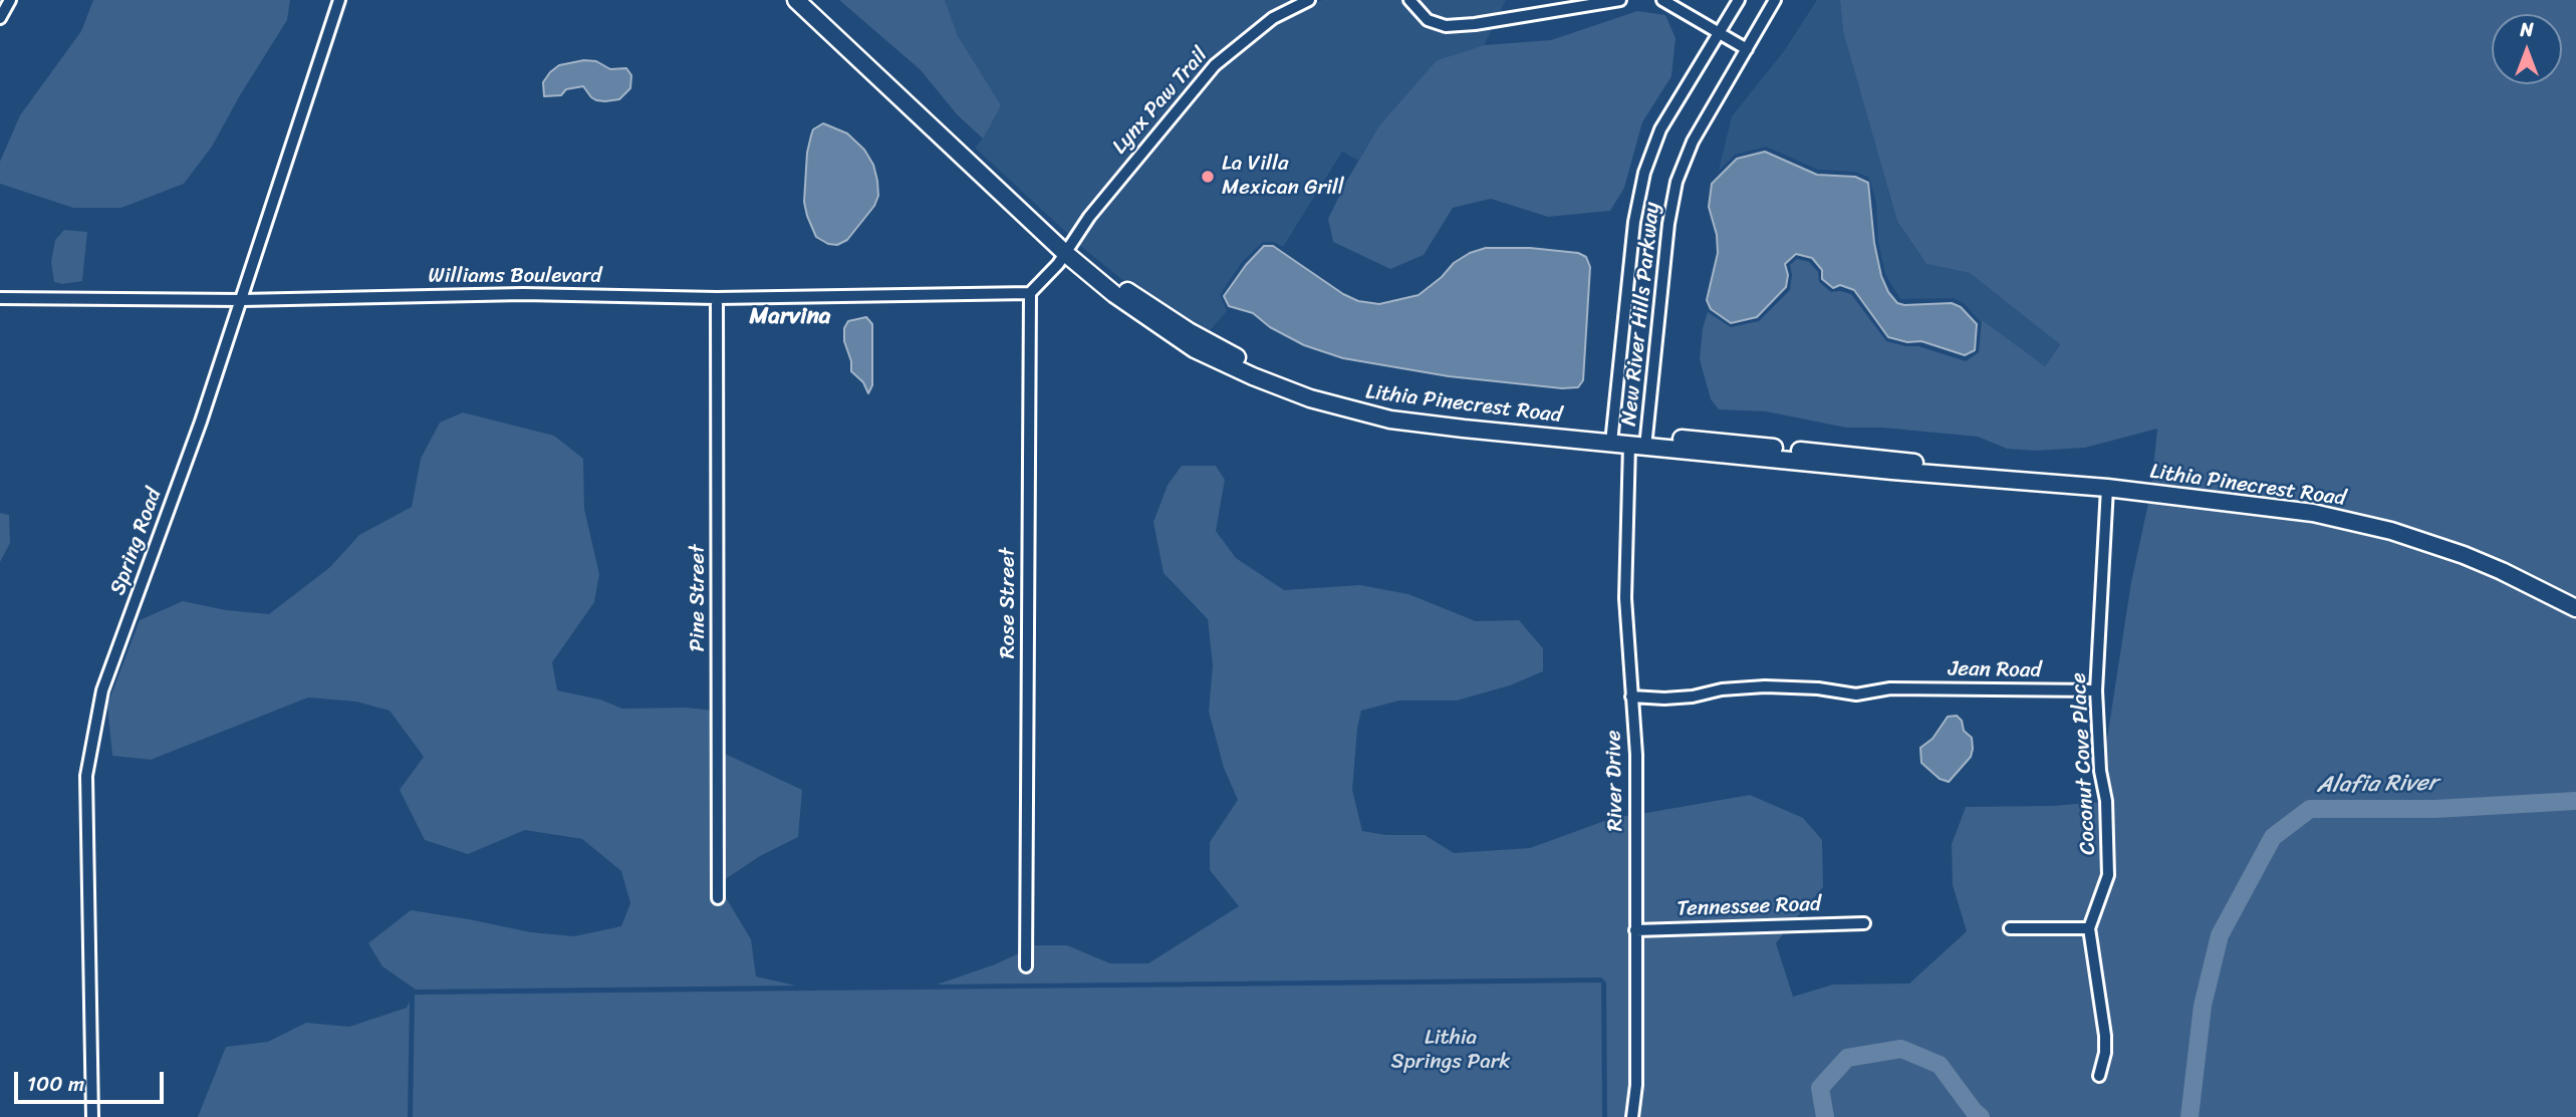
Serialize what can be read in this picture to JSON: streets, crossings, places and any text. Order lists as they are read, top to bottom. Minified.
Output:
{"streets":{"main road":["Lithia Pinecrest Road"],"street":["Lynx Paw Trail","Williams Boulevard","New River Hills Parkway","Spring Road","Pine Street","Rose Street","Jean Road","Coconut Cove Place","River Drive","Tennessee Road"]},"crossings":[["Lynx Paw Trail","Lithia Pinecrest Road"],["Williams Boulevard","Spring Road"],["Williams Boulevard","Pine Street"],["Williams Boulevard","Rose Street"],["New River Hills Parkway","Lithia Pinecrest Road"],["New River Hills Parkway","River Drive"],["Lithia Pinecrest Road","Coconut Cove Place"],["Lithia Pinecrest Road","River Drive"],["Jean Road","Coconut Cove Place"],["Jean Road","River Drive"],["River Drive","Tennessee Road"]],"districts":["Marvina"],"water":["Alafia River"],"parks":["Lithia Springs Park"],"places":["La Villa Mexican Grill"],"scale_bar":"100 m","north":"top"}
